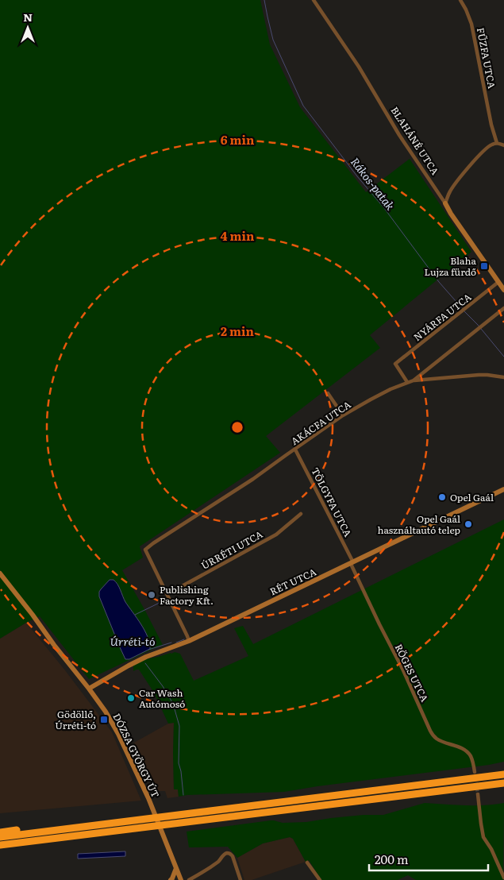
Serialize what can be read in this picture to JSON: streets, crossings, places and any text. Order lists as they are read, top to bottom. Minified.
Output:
{"streets":{"street":["FŰZFA UTCA","BLAHÁNÉ UTCA","NYÁRFA UTCA","AKÁCFA UTCA","TÖLGYFA UTCA","ÚRRÉTI UTCA","RÉT UTCA","RÖGES UTCA","DÓZSA GYÖRGY ÚT"]},"crossings":[["BLAHÁNÉ UTCA","NYÁRFA UTCA"],["NYÁRFA UTCA","AKÁCFA UTCA"],["AKÁCFA UTCA","TÖLGYFA UTCA"],["AKÁCFA UTCA","ÚRRÉTI UTCA"],["TÖLGYFA UTCA","RÉT UTCA"],["TÖLGYFA UTCA","RÖGES UTCA"],["RÉT UTCA","RÖGES UTCA"],["RÉT UTCA","DÓZSA GYÖRGY ÚT"]],"water":["Rákos-patak","Úrréti-tó"],"places":{"transit":["Blaha Lujza fürdő","Gödöllő, Úrréti-tó"],"other":["Opel Gaál","Opel Gaál használtautó telep","Publishing Factory Kft.","Car Wash Autómosó"]},"scale_bar":"200 m","north":"top","rings":["6 min","4 min","2 min"]}
